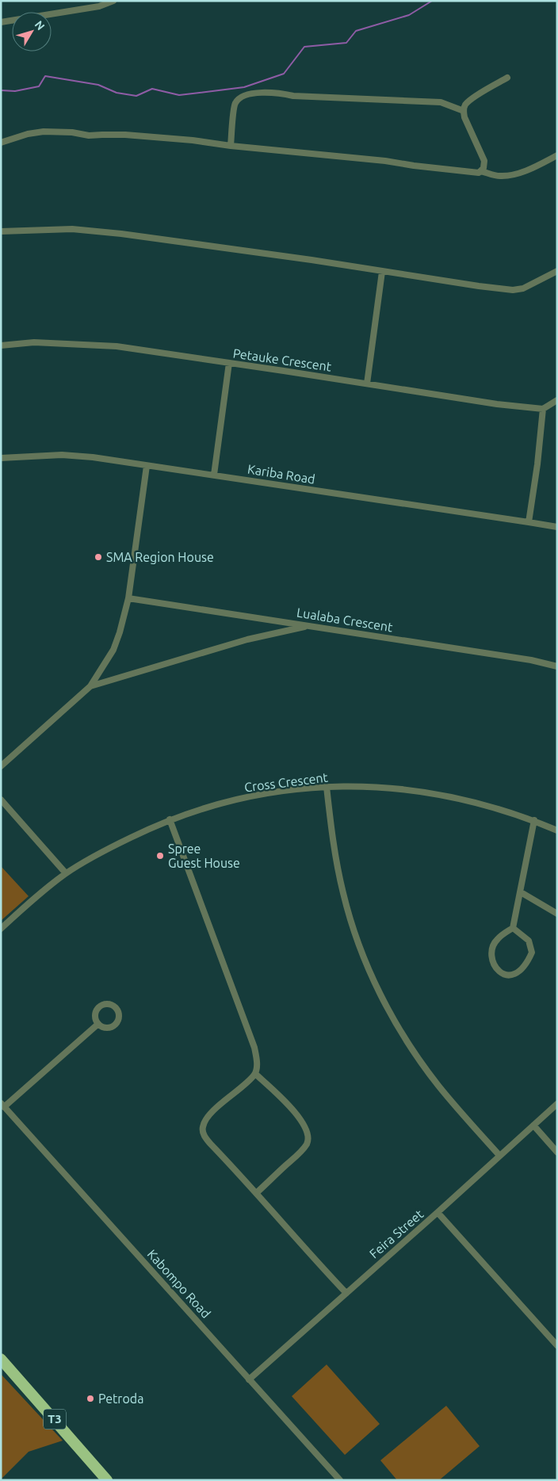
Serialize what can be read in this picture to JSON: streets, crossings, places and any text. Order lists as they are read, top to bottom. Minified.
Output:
{"streets":{"highway":["T3"],"street":["Petauke Crescent","Kariba Road","Lualaba Crescent","Cross Crescent","Feira Street","Kabompo Road"]},"crossings":[["Feira Street","Kabompo Road"]],"places":["SMA Region House","Spree Guest House","Petroda"],"north":"top right"}
